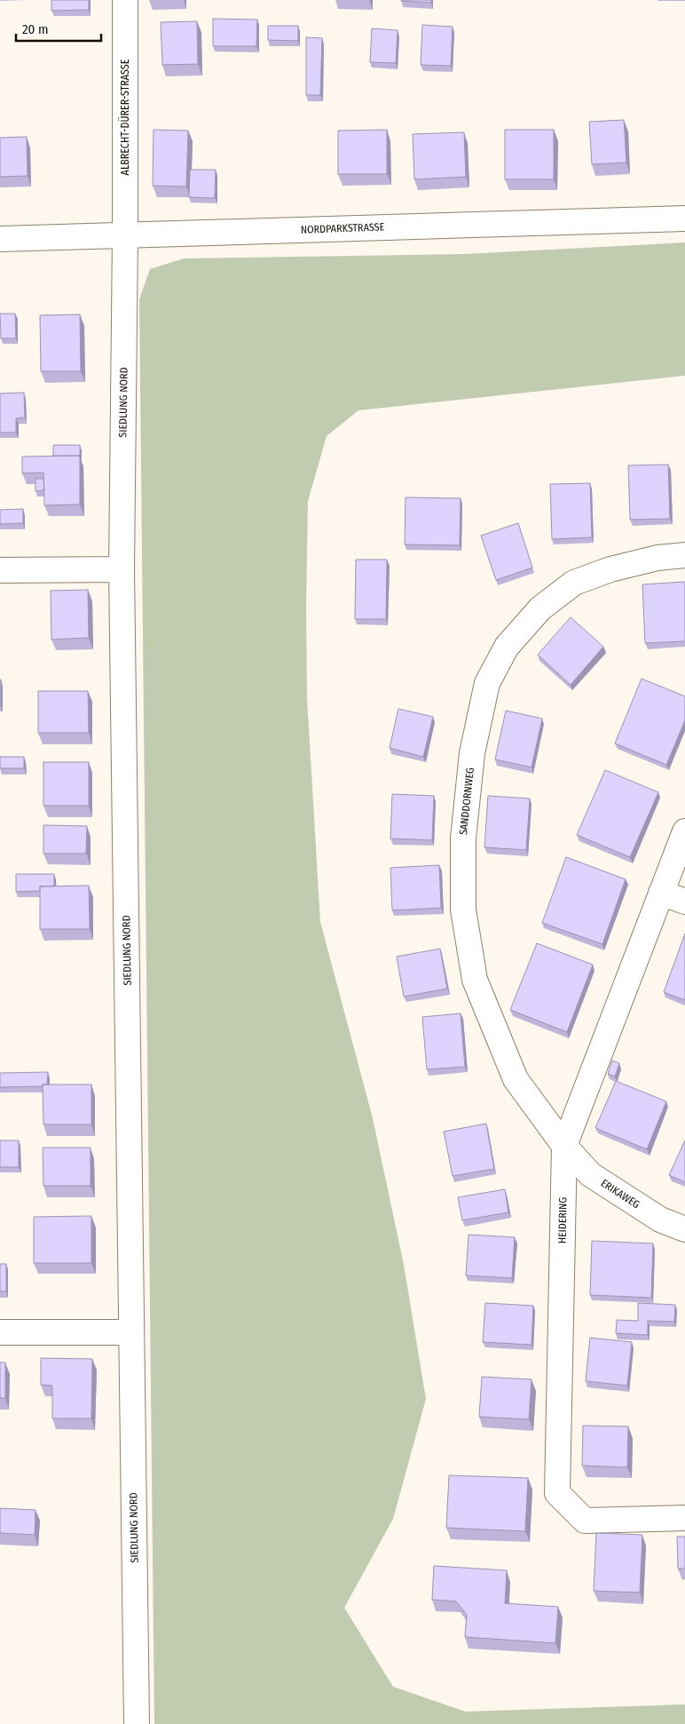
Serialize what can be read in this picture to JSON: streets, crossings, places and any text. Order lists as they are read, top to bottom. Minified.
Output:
{"streets":{"street":["ALBRECHT-DÜRER-STRASSE","NORDPARKSTRASSE","SIEDLUNG NORD","SANDDORNWEG","ERIKAWEG","HEIDERING"]},"crossings":[["ALBRECHT-DÜRER-STRASSE","NORDPARKSTRASSE"],["ALBRECHT-DÜRER-STRASSE","SIEDLUNG NORD"],["NORDPARKSTRASSE","SIEDLUNG NORD"],["SANDDORNWEG","ERIKAWEG"],["SANDDORNWEG","HEIDERING"],["ERIKAWEG","HEIDERING"]],"scale_bar":"20 m"}
